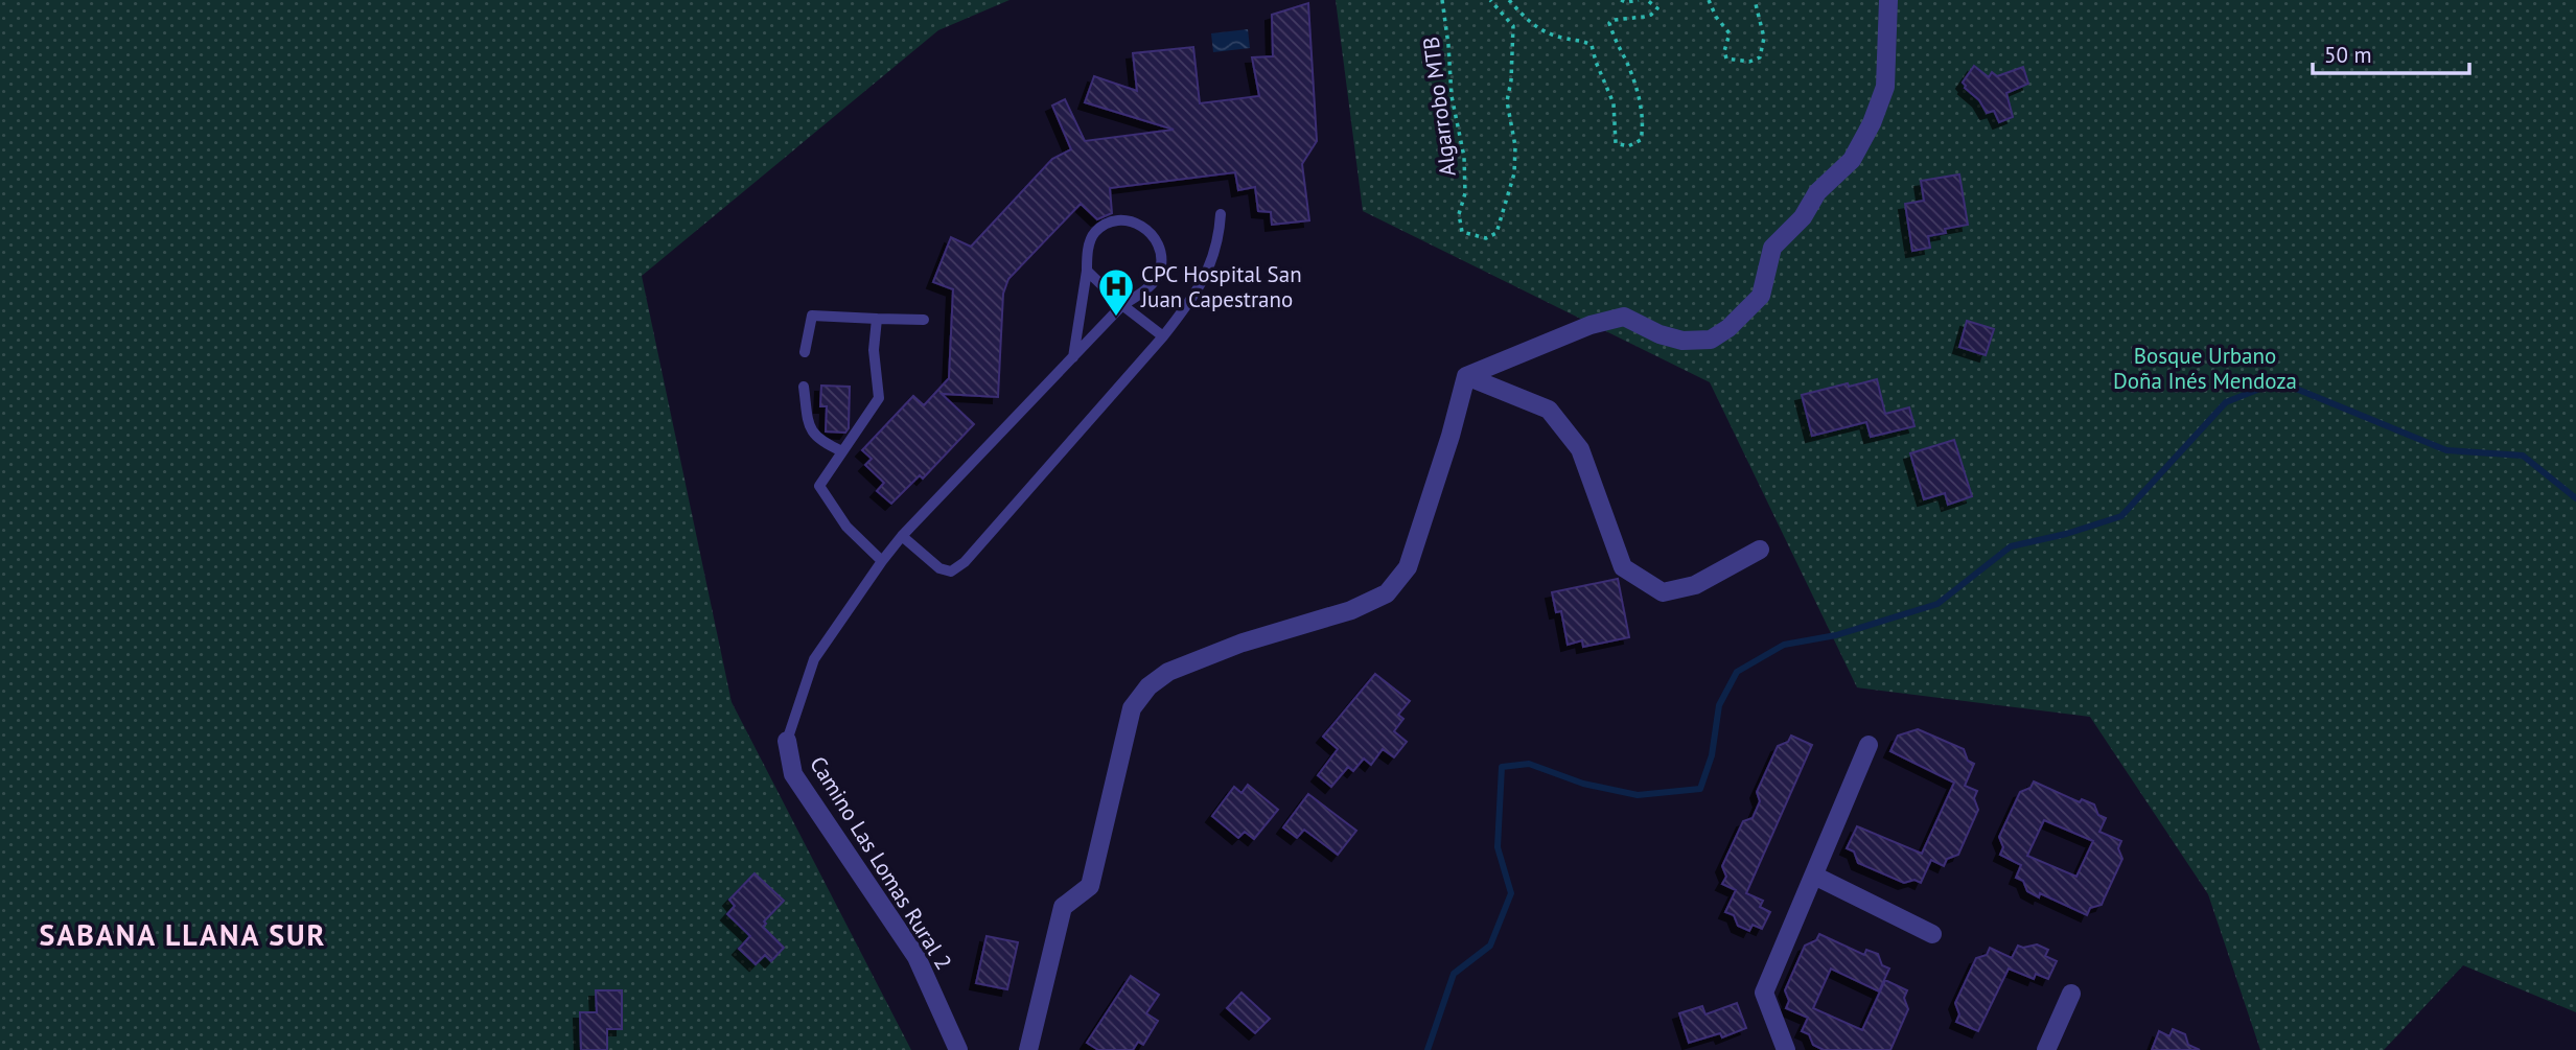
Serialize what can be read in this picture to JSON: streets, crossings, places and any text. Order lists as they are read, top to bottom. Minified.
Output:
{"streets":{"street":["Camino Las Lomas Rural 2"],"path":["Algarrobo MTB"]},"districts":["SABANA LLANA SUR"],"parks":["Bosque Urbano Doña Inés Mendoza"],"places":{"hospital":["CPC Hospital San Juan Capestrano"]},"scale_bar":"50 m"}
